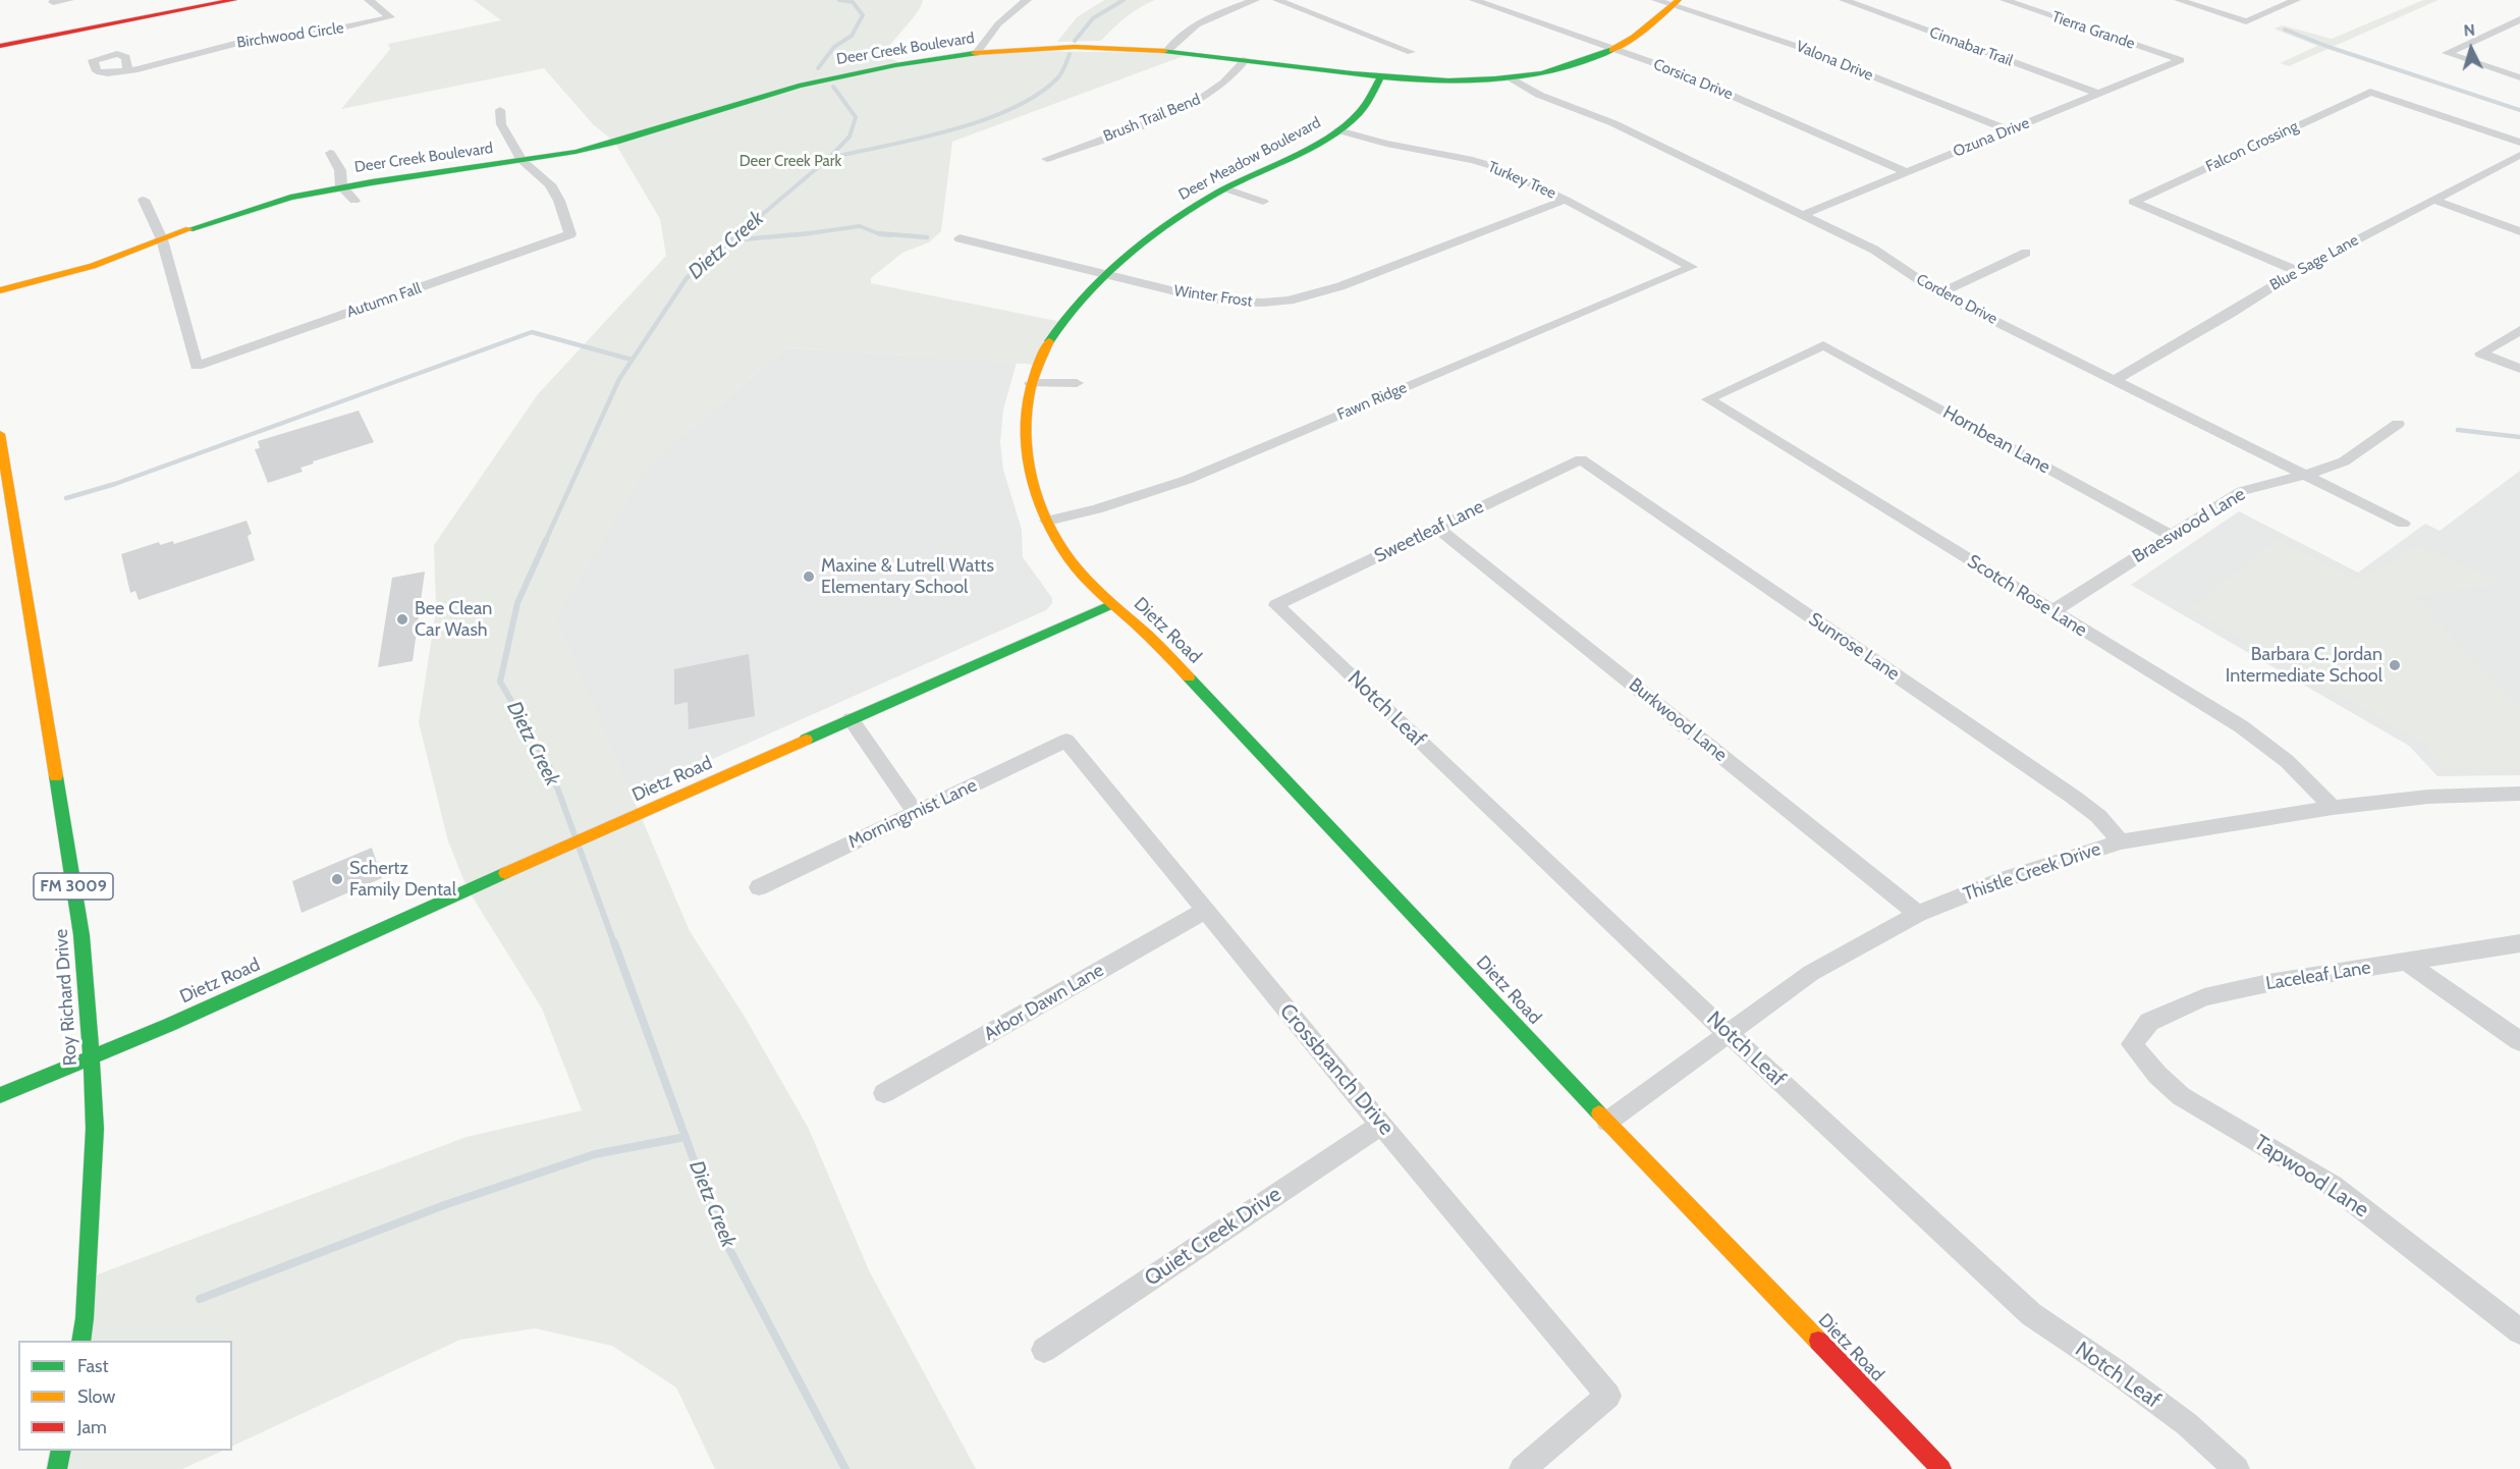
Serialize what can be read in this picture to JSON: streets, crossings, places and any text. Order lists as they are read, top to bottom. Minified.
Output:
{"streets":{"street":["Tierra Grande","Birchwood Circle","Cinnabar Trail","Deer Creek Boulevard","Valona Drive","Corsica Drive","Brush Trail Bend","Ozuna Drive","Falcon Crossing","Deer Meadow Boulevard","Turkey Tree","Blue Sage Lane","Winter Frost","Cordero Drive","Autumn Fall","Fawn Ridge","Hornbean Lane","Braeswood Lane","Sweetleaf Lane","Scotch Rose Lane","Dietz Road","Sunrose Lane","Notch Leaf","Burkwood Lane","Morningmist Lane","Thistle Creek Drive","FM 3009","Laceleaf Lane","Roy Richard Drive","Arbor Dawn Lane","Crossbranch Drive","Tapwood Lane","Quiet Creek Drive"]},"crossings":[["Tierra Grande","Ozuna Drive"],["Cinnabar Trail","Ozuna Drive"],["Deer Creek Boulevard","Valona Drive"],["Deer Creek Boulevard","Corsica Drive"],["Deer Creek Boulevard","Brush Trail Bend"],["Deer Creek Boulevard","Deer Meadow Boulevard"],["Deer Creek Boulevard","Cordero Drive"],["Deer Creek Boulevard","Autumn Fall"],["Valona Drive","Ozuna Drive"],["Corsica Drive","Ozuna Drive"],["Ozuna Drive","Cordero Drive"],["Falcon Crossing","Blue Sage Lane"],["Deer Meadow Boulevard","Turkey Tree"],["Deer Meadow Boulevard","Winter Frost"],["Deer Meadow Boulevard","Fawn Ridge"],["Deer Meadow Boulevard","Dietz Road"],["Turkey Tree","Winter Frost"],["Turkey Tree","Fawn Ridge"],["Blue Sage Lane","Cordero Drive"],["Cordero Drive","Braeswood Lane"],["Hornbean Lane","Braeswood Lane"],["Hornbean Lane","Scotch Rose Lane"],["Braeswood Lane","Scotch Rose Lane"],["Sweetleaf Lane","Sunrose Lane"],["Sweetleaf Lane","Notch Leaf"],["Sweetleaf Lane","Burkwood Lane"],["Scotch Rose Lane","Thistle Creek Drive"],["Dietz Road","Thistle Creek Drive"],["Dietz Road","Roy Richard Drive"],["Sunrose Lane","Thistle Creek Drive"],["Notch Leaf","Thistle Creek Drive"],["Burkwood Lane","Thistle Creek Drive"],["Morningmist Lane","Crossbranch Drive"],["Laceleaf Lane","Tapwood Lane"],["Arbor Dawn Lane","Crossbranch Drive"],["Crossbranch Drive","Quiet Creek Drive"]],"water":["Dietz Creek"],"parks":["Deer Creek Park"],"places":["Maxine & Lutrell Watts Elementary School","Bee Clean Car Wash","Barbara C. Jordan Intermediate School","Schertz Family Dental"],"legend":["Fast","Slow","Jam"],"north":"top"}
